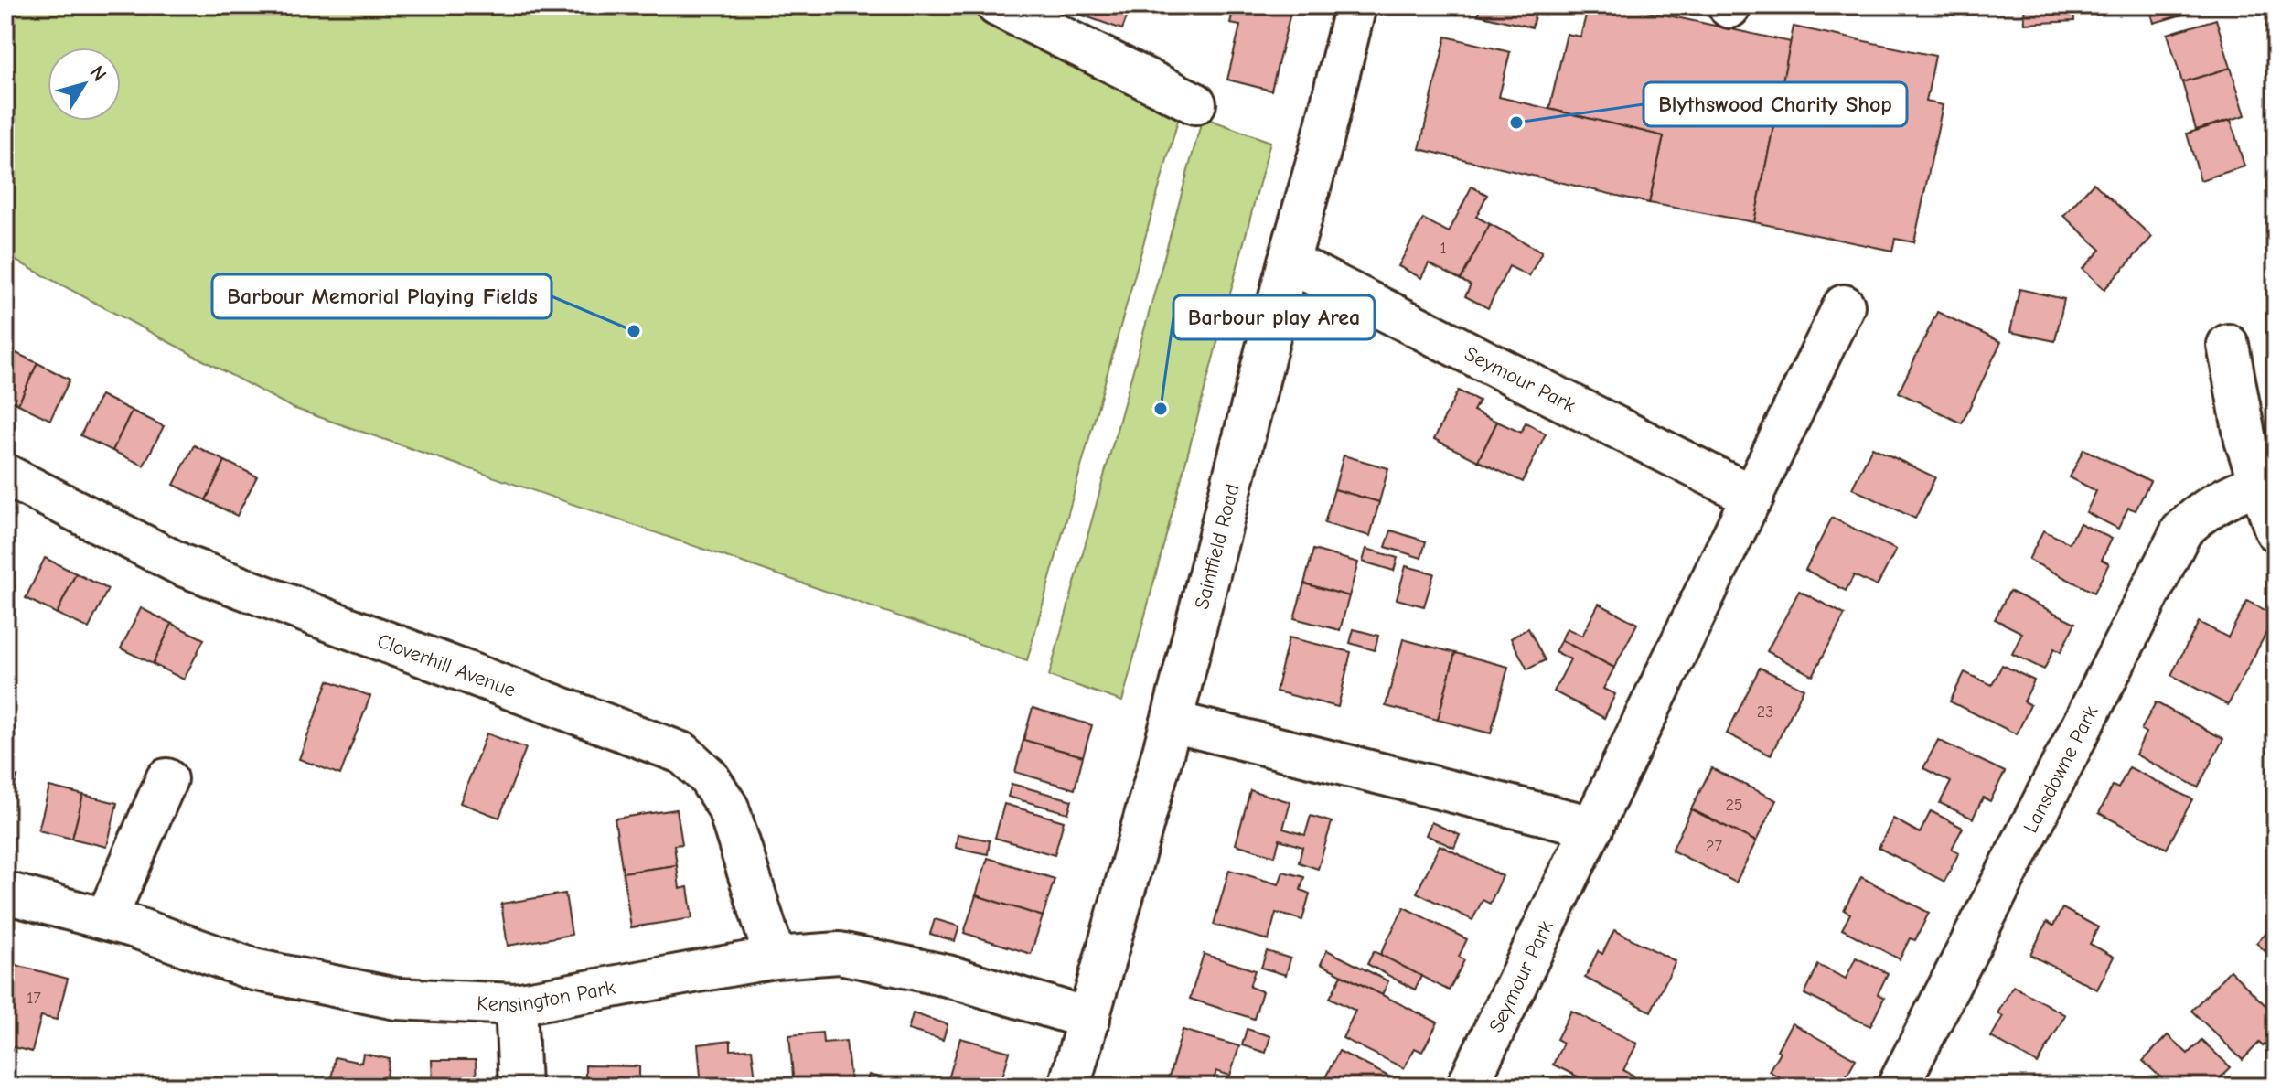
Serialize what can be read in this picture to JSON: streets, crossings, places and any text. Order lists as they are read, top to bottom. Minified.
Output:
{"streets":{"street":["Seymour Park","Saintfield Road","Cloverhill Avenue","Lansdowne Park","Kensington Park"]},"crossings":[["Seymour Park","Saintfield Road"],["Saintfield Road","Kensington Park"],["Cloverhill Avenue","Kensington Park"]],"places":["Blythswood Charity Shop","Barbour Memorial Playing Fields","Barbour play Area"],"house_numbers":["1","23","25","27","17"],"north":"top right"}
